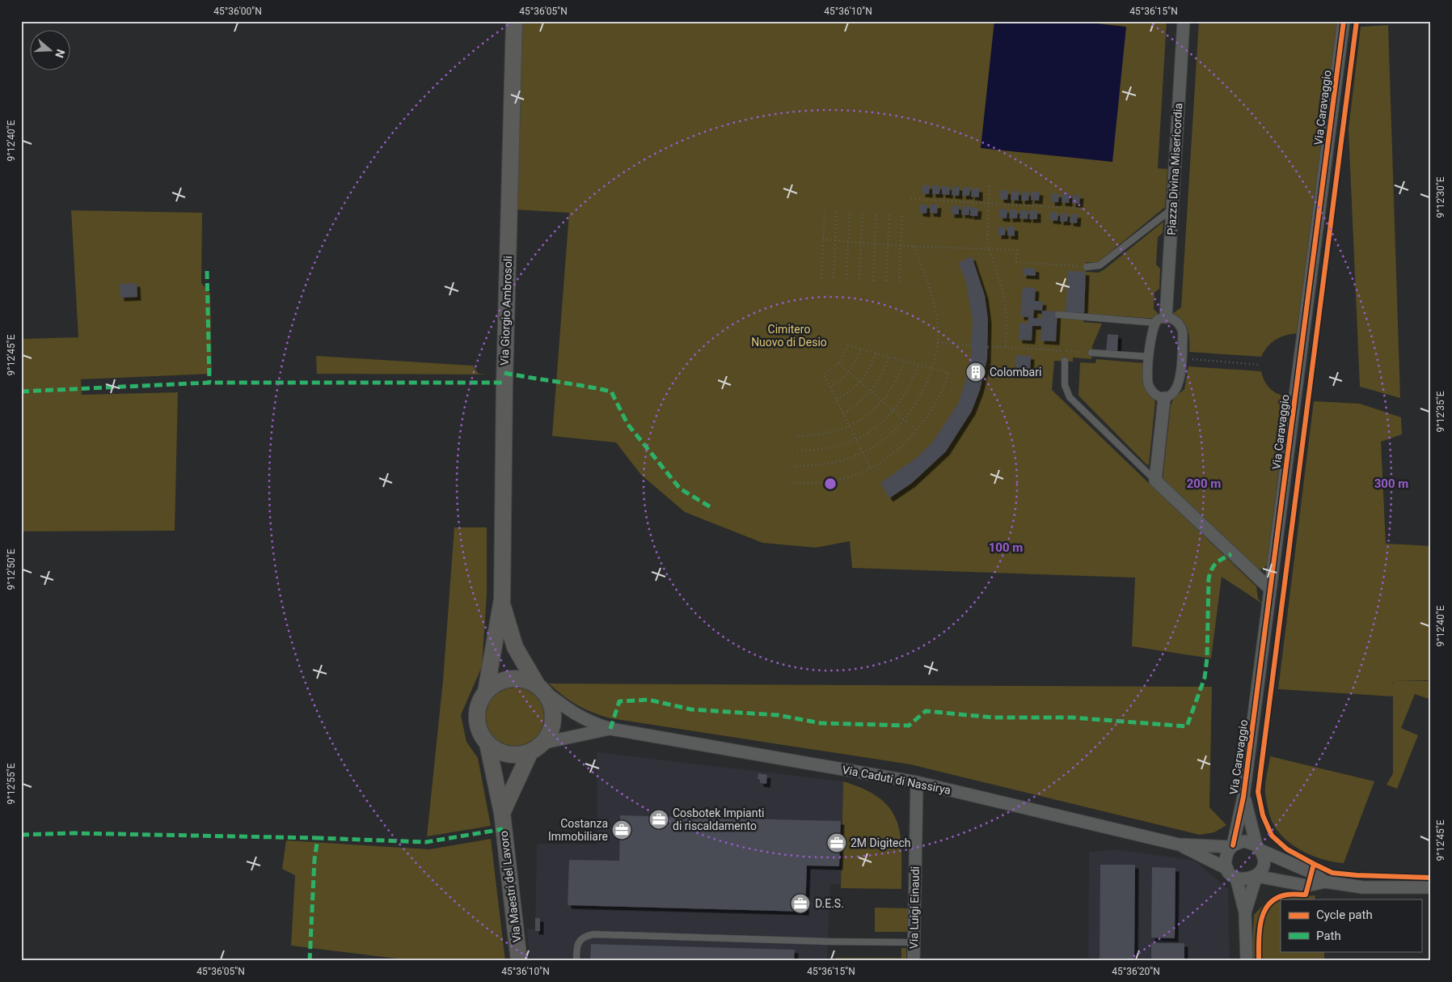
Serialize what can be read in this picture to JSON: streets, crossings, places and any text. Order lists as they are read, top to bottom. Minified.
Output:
{"streets":{"main road":["Via Giorgio Ambrosoli","Via Maestri del Lavoro"],"street":["Via Caravaggio","Piazza Divina Misericordia","Via Caduti di Nassirya","Via Luigi Einaudi"]},"crossings":[["Via Caravaggio","Via Caduti di Nassirya"],["Via Giorgio Ambrosoli","Via Caduti di Nassirya"],["Via Giorgio Ambrosoli","Via Maestri del Lavoro"],["Via Caduti di Nassirya","Via Maestri del Lavoro"],["Via Caduti di Nassirya","Via Luigi Einaudi"]],"parks":["Cimitero Nuovo di Desio"],"places":{"building":["Colombari"],"office":["Cosbotek Impianti di riscaldamento","Costanza Immobiliare","2M Digitech","D.E.S."]},"legend":["Cycle path","Path"],"north":"right","coordinates":["45°36'00\"N","45°36'05\"N","45°36'10\"N","45°36'15\"N","9°12'40\"E","9°12'30\"E","9°12'45\"E","9°12'35\"E","9°12'50\"E","9°12'55\"E","45°36'20\"N"],"rings":["200 m","300 m","100 m"]}
